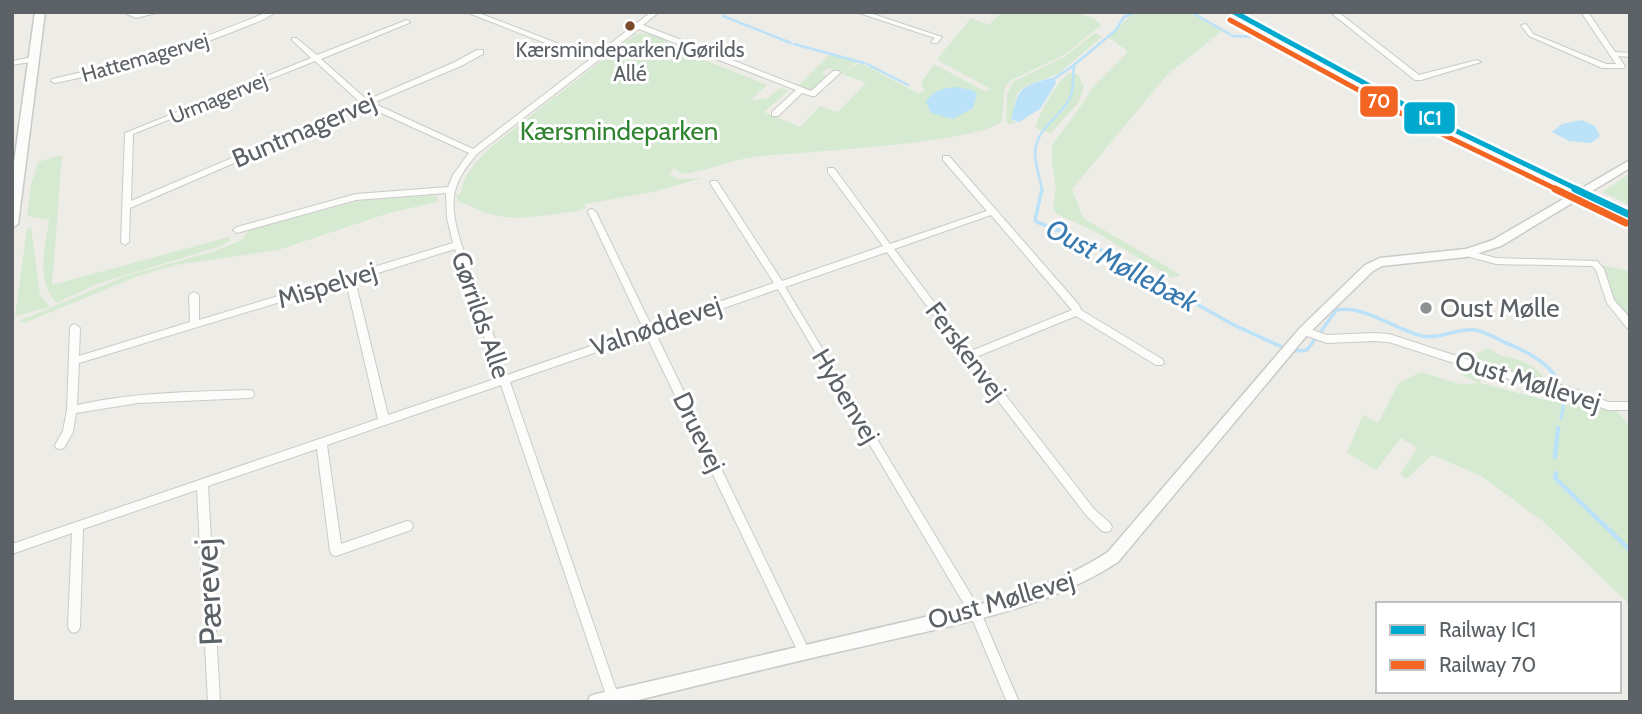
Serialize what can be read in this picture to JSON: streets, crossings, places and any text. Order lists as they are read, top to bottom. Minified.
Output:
{"streets":{"street":["Hattemagervej","Urmagervej","Buntmagervej","Mispelvej","Gørrilds Alle","Valnøddevej","Ferskenvej","Oust Møllevej","Hybenvej","Druevej","Pærevej"]},"crossings":[["Urmagervej","Buntmagervej"],["Mispelvej","Gørrilds Alle"],["Gørrilds Alle","Valnøddevej"],["Gørrilds Alle","Oust Møllevej"],["Valnøddevej","Ferskenvej"],["Valnøddevej","Hybenvej"],["Valnøddevej","Druevej"],["Valnøddevej","Pærevej"],["Oust Møllevej","Hybenvej"],["Oust Møllevej","Druevej"]],"water":["Oust Møllebæk"],"parks":["Kærsmindeparken"],"places":["Kærsmindeparken/Gørilds Allé","Oust Mølle"],"lines":["rail line IC1","rail line 70"],"legend":["Railway IC1","Railway 70"]}
